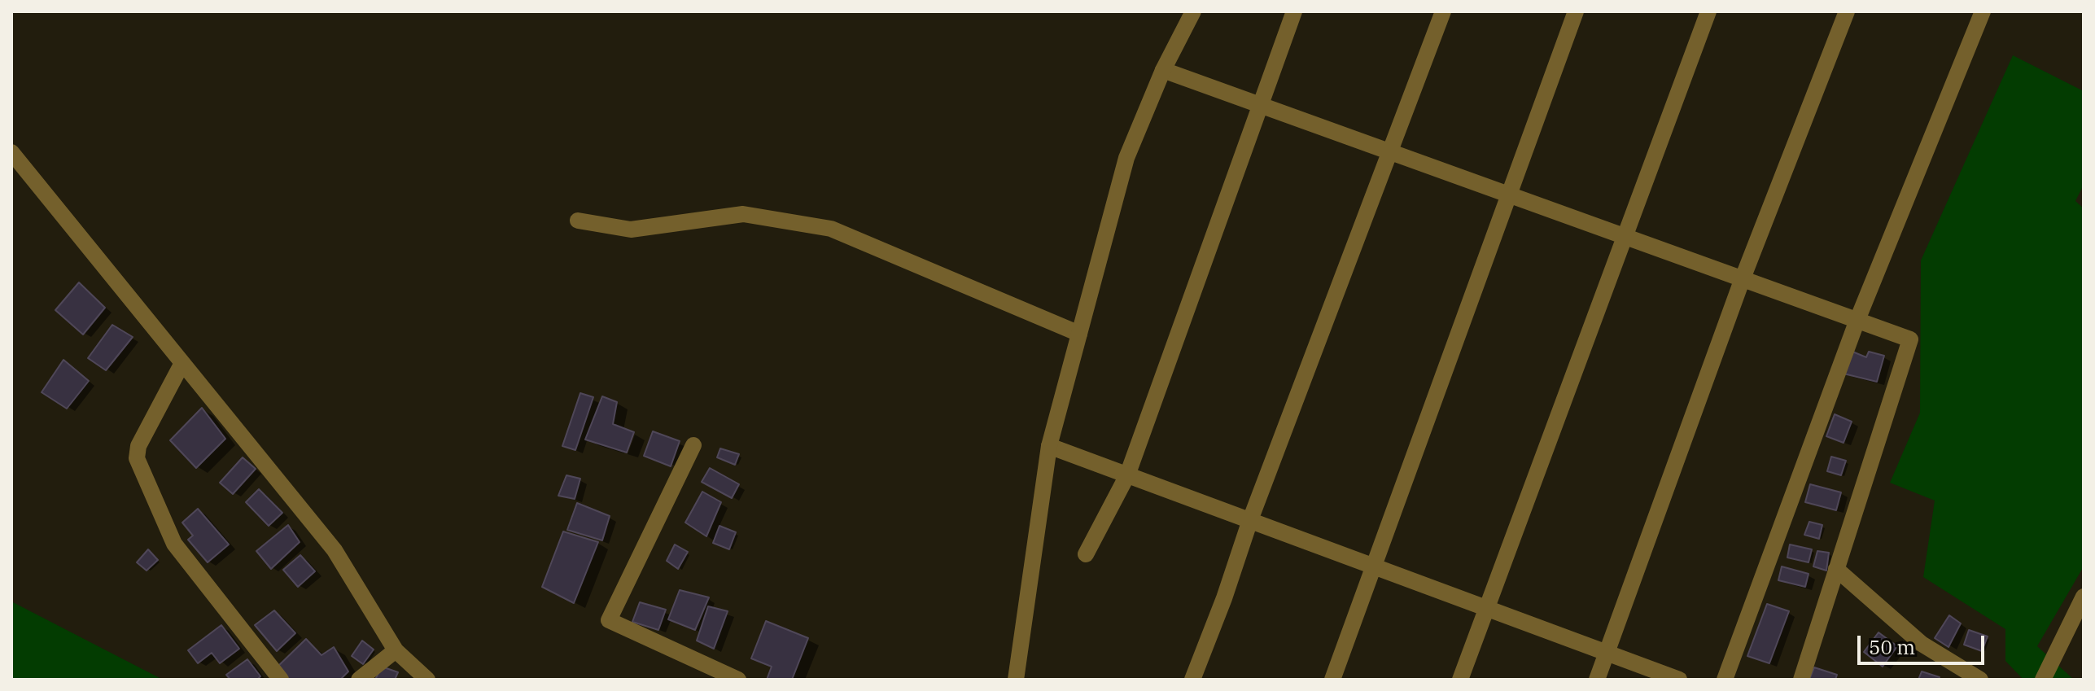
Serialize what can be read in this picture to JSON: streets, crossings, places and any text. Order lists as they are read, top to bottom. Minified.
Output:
{"scale_bar":"50 m"}
